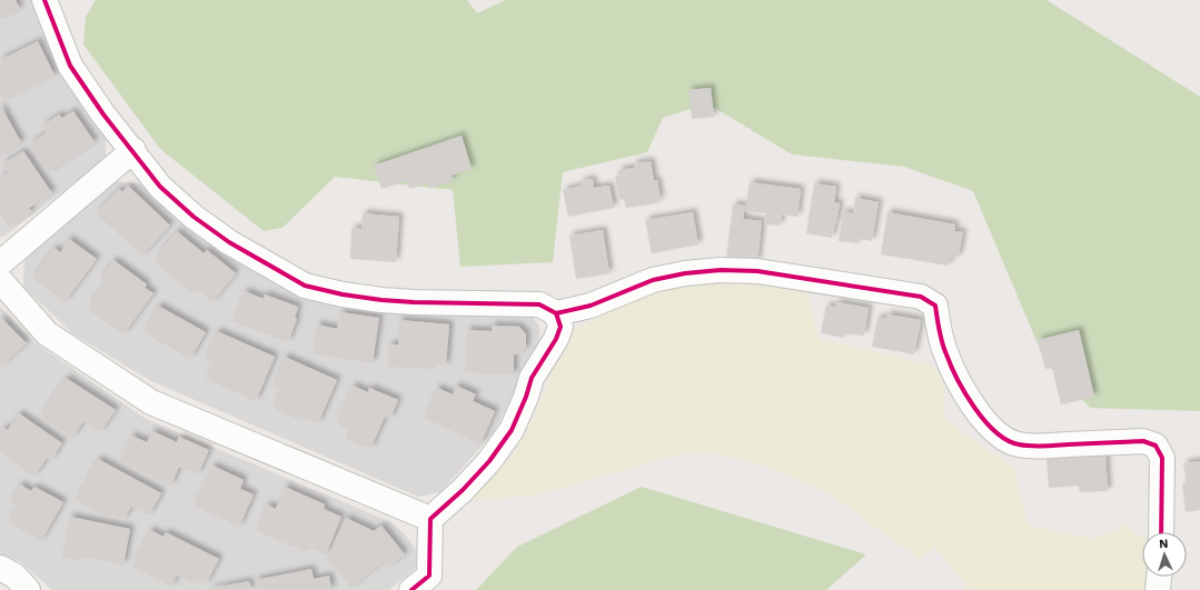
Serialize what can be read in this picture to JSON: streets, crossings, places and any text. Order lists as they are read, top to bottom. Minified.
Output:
{"north":"top"}
